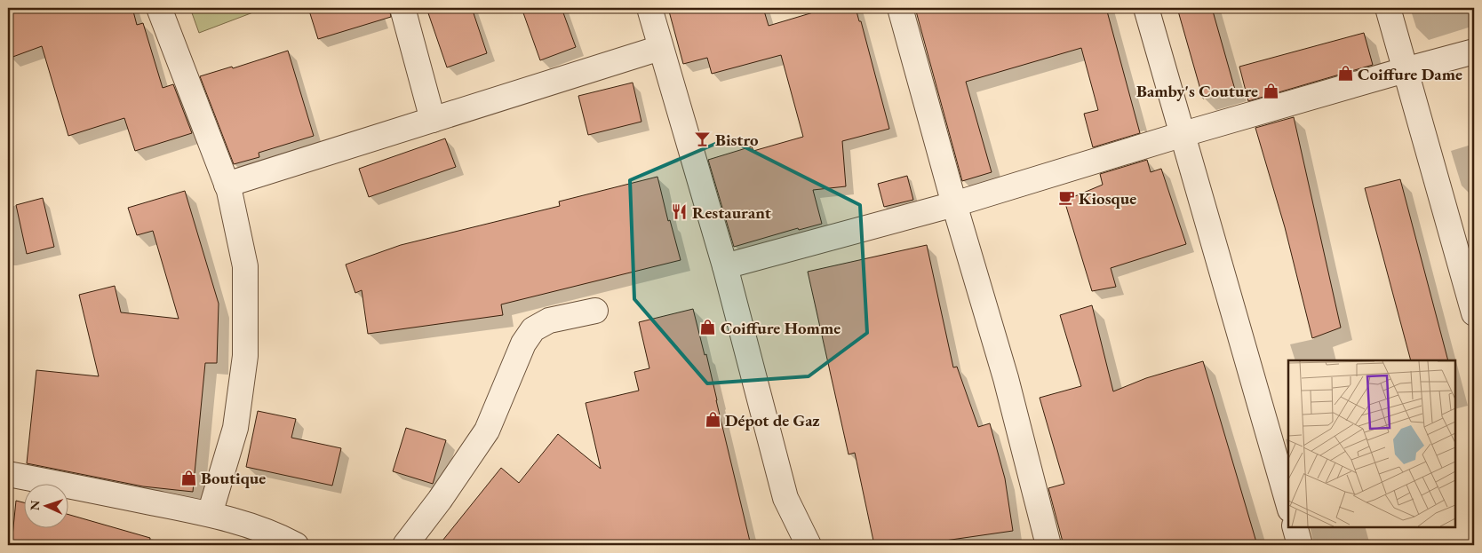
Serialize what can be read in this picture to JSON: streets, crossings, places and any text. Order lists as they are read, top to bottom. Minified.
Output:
{"places":{"shop":["Coiffure Dame","Bamby's Couture","Coiffure Homme","Dépot de Gaz","Boutique"],"bar":["Bistro"],"cafe":["Kiosque"],"restaurant":["Restaurant"]},"north":"left"}
